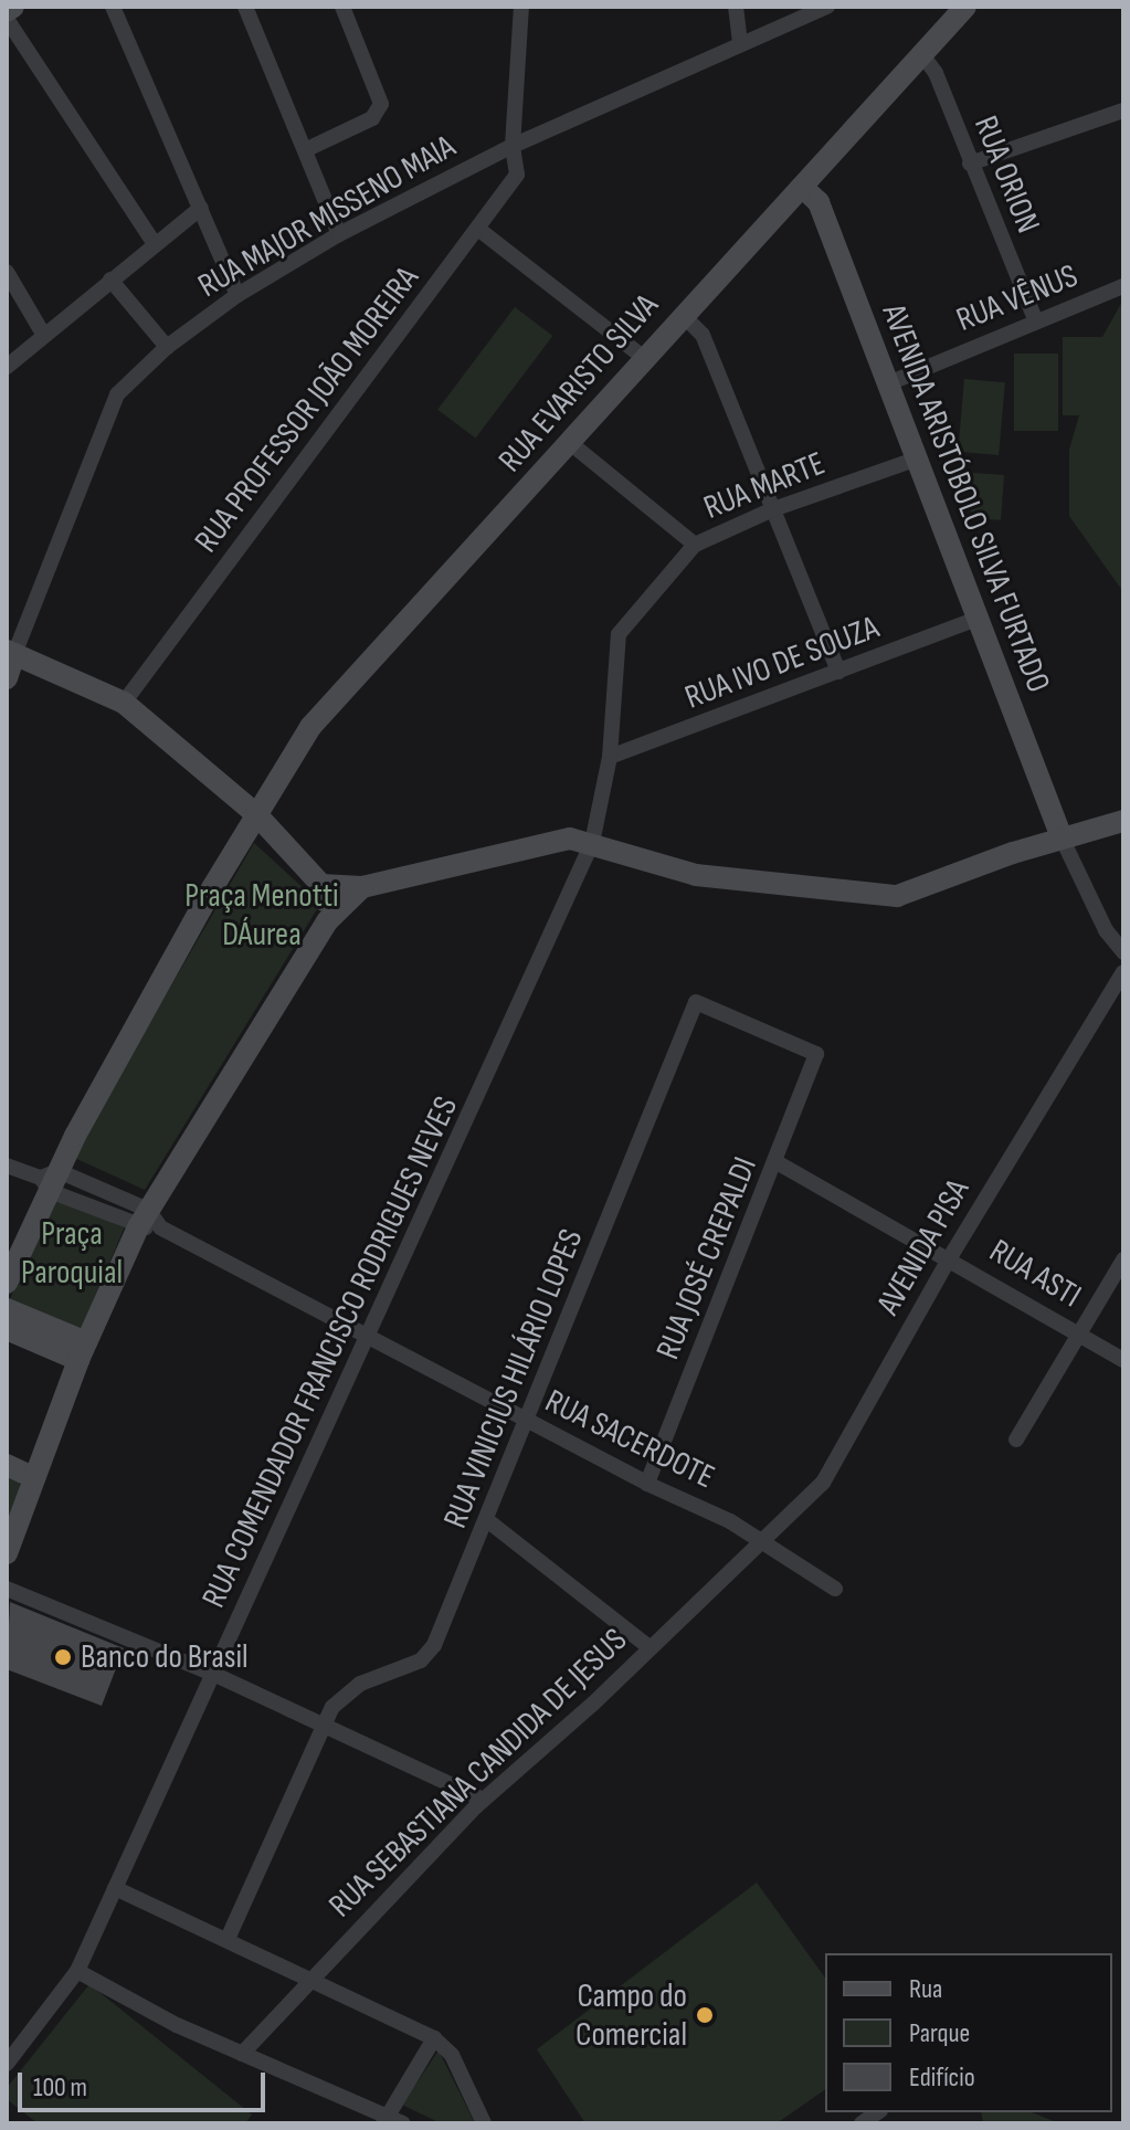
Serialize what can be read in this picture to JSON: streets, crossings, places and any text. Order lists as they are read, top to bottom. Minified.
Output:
{"streets":{"main road":["RUA EVARISTO SILVA","AVENIDA ARISTÓBOLO SILVA FURTADO"],"street":["RUA ORION","RUA MAJOR MISSENO MAIA","RUA VÊNUS","RUA PROFESSOR JOÃO MOREIRA","RUA MARTE","RUA IVO DE SOUZA","AVENIDA PISA","RUA JOSÉ CREPALDI","RUA ASTI","RUA COMENDADOR FRANCISCO RODRIGUES NEVES","RUA VINICIUS HILÁRIO LOPES","RUA SACERDOTE","RUA SEBASTIANA CANDIDA DE JESUS"]},"crossings":[["RUA ORION","RUA VÊNUS"],["RUA ORION","RUA EVARISTO SILVA"],["RUA MAJOR MISSENO MAIA","RUA PROFESSOR JOÃO MOREIRA"],["RUA VÊNUS","AVENIDA ARISTÓBOLO SILVA FURTADO"],["RUA EVARISTO SILVA","AVENIDA ARISTÓBOLO SILVA FURTADO"],["RUA EVARISTO SILVA","RUA SACERDOTE"],["RUA MARTE","AVENIDA ARISTÓBOLO SILVA FURTADO"],["RUA MARTE","RUA IVO DE SOUZA"],["RUA MARTE","RUA COMENDADOR FRANCISCO RODRIGUES NEVES"],["AVENIDA ARISTÓBOLO SILVA FURTADO","RUA IVO DE SOUZA"],["AVENIDA PISA","RUA ASTI"],["AVENIDA PISA","RUA SACERDOTE"],["AVENIDA PISA","RUA SEBASTIANA CANDIDA DE JESUS"],["RUA JOSÉ CREPALDI","RUA ASTI"],["RUA JOSÉ CREPALDI","RUA VINICIUS HILÁRIO LOPES"],["RUA JOSÉ CREPALDI","RUA SACERDOTE"],["RUA COMENDADOR FRANCISCO RODRIGUES NEVES","RUA SACERDOTE"],["RUA VINICIUS HILÁRIO LOPES","RUA SACERDOTE"],["RUA SACERDOTE","RUA SEBASTIANA CANDIDA DE JESUS"]],"parks":["Praça Menotti DÁurea","Praça Paroquial"],"places":["Banco do Brasil","Campo do Comercial"],"legend":["Rua","Parque","Edifício"],"scale_bar":"100 m"}
